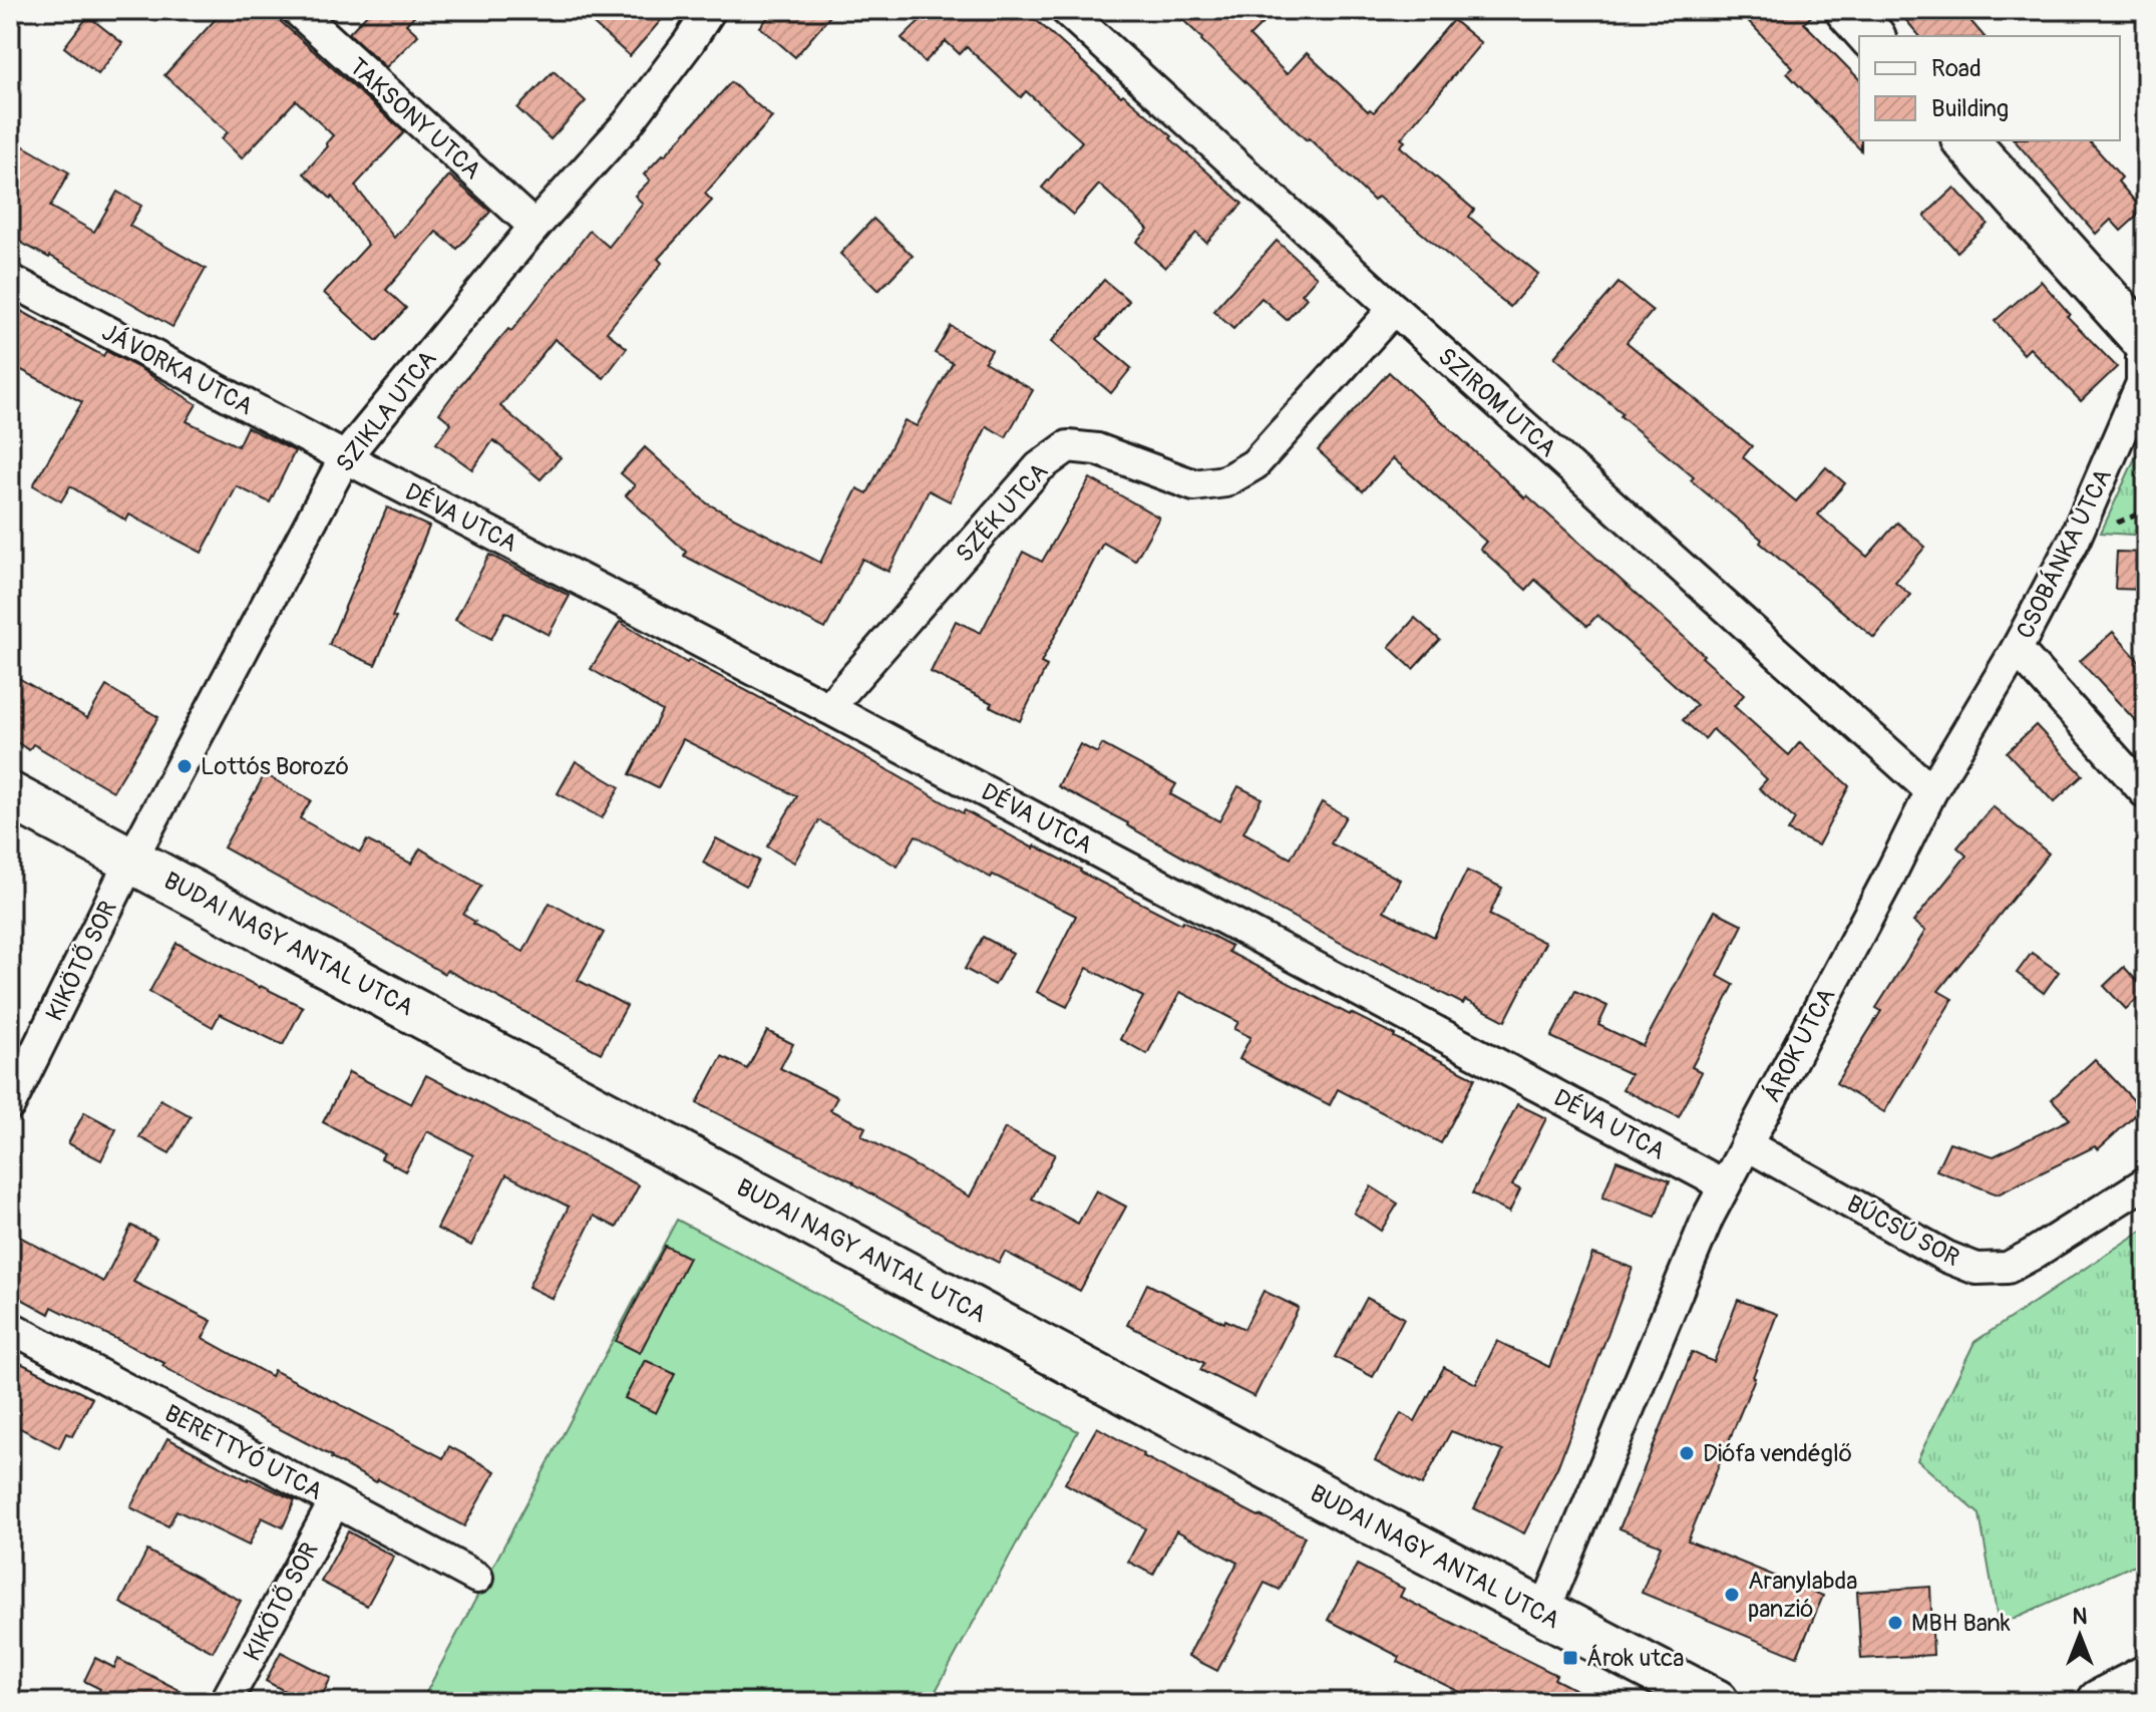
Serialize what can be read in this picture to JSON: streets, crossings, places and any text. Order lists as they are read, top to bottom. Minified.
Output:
{"streets":{"main road":["BUDAI NAGY ANTAL UTCA"],"street":["TAKSONY UTCA","JÁVORKA UTCA","SZIROM UTCA","SZIKLA UTCA","SZÉK UTCA","DÉVA UTCA","CSOBÁNKA UTCA","KIKÖTŐ SOR","ÁROK UTCA","BÚCSÚ SOR","BERETTYÓ UTCA"]},"crossings":[["TAKSONY UTCA","SZIKLA UTCA"],["JÁVORKA UTCA","SZIKLA UTCA"],["JÁVORKA UTCA","DÉVA UTCA"],["SZIROM UTCA","SZÉK UTCA"],["SZIROM UTCA","CSOBÁNKA UTCA"],["SZIROM UTCA","ÁROK UTCA"],["SZIKLA UTCA","DÉVA UTCA"],["SZIKLA UTCA","BUDAI NAGY ANTAL UTCA"],["SZIKLA UTCA","KIKÖTŐ SOR"],["SZÉK UTCA","DÉVA UTCA"],["DÉVA UTCA","ÁROK UTCA"],["CSOBÁNKA UTCA","ÁROK UTCA"],["BUDAI NAGY ANTAL UTCA","KIKÖTŐ SOR"],["BUDAI NAGY ANTAL UTCA","ÁROK UTCA"],["KIKÖTŐ SOR","BERETTYÓ UTCA"],["ÁROK UTCA","BÚCSÚ SOR"]],"places":{"other":["Lottós Borozó","Diófa vendéglő","Aranylabda panzió","MBH Bank"],"transit":["Árok utca"]},"legend":["Road","Building"],"north":"top"}
